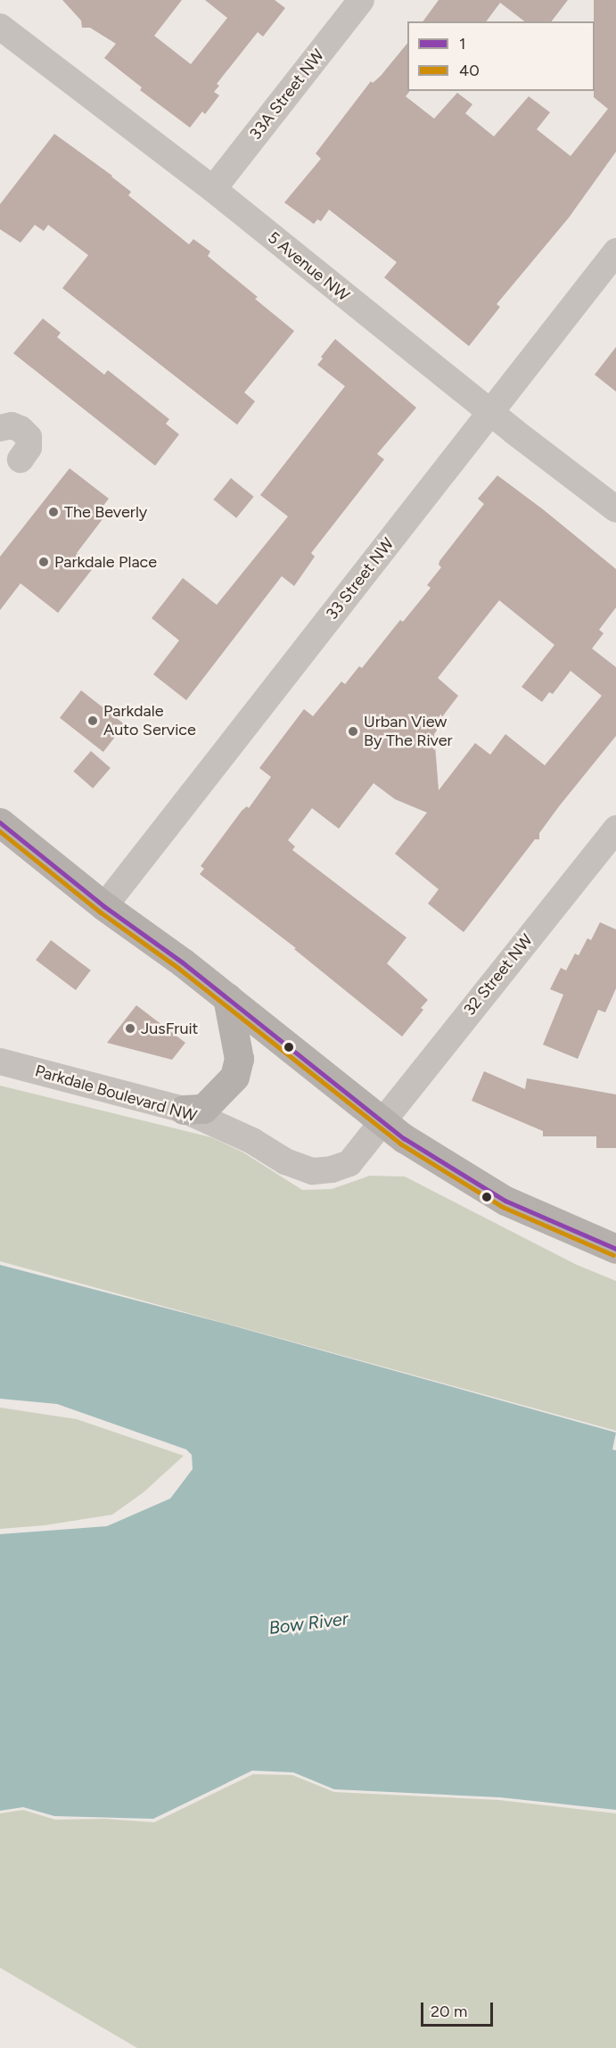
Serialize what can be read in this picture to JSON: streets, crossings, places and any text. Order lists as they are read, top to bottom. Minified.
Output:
{"streets":{"street":["33A Street NW","5 Avenue NW","33 Street NW","32 Street NW","Parkdale Boulevard NW"]},"crossings":[["33A Street NW","5 Avenue NW"],["5 Avenue NW","33 Street NW"],["32 Street NW","Parkdale Boulevard NW"]],"water":["Bow River"],"places":["The Beverly","Parkdale Place","Parkdale Auto Service","Urban View By The River","JusFruit"],"lines":["transit line 1","transit line 40"],"legend":["1","40"],"scale_bar":"20 m"}
